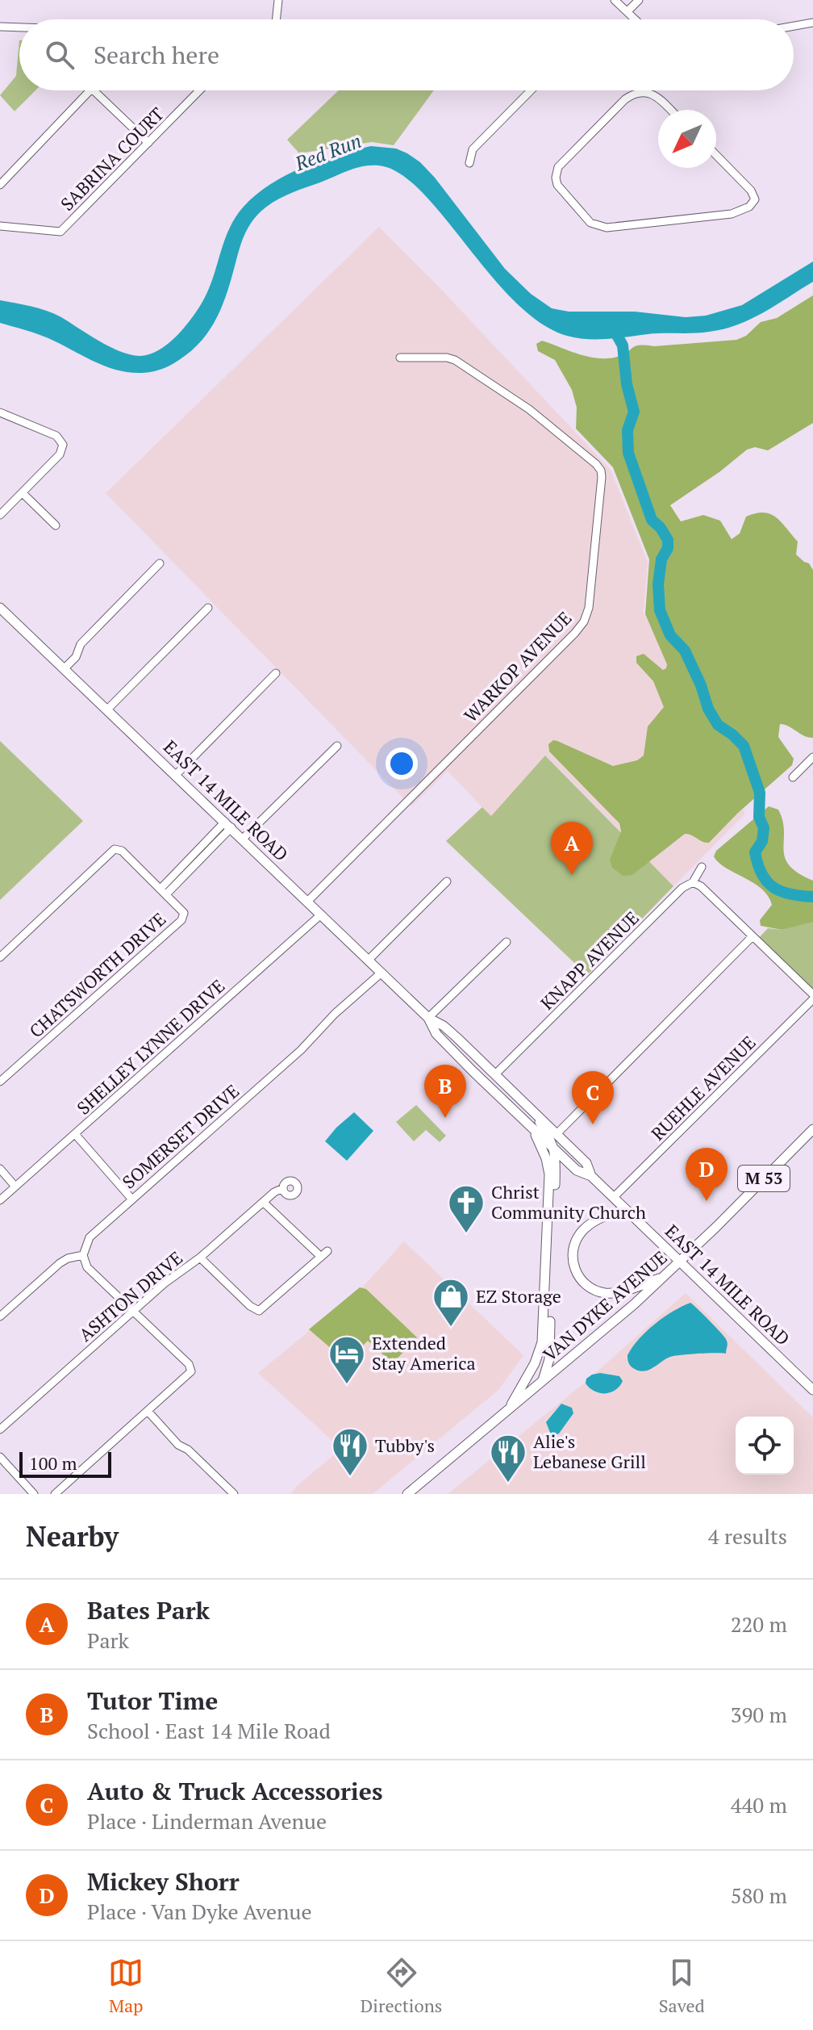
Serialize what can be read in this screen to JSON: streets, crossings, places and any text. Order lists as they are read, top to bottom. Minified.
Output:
{"streets":{"main road":["EAST 14 MILE ROAD","M 53","VAN DYKE AVENUE"],"street":["SABRINA COURT","WARKOP AVENUE","KNAPP AVENUE","CHATSWORTH DRIVE","SHELLEY LYNNE DRIVE","RUEHLE AVENUE","SOMERSET DRIVE","ASHTON DRIVE"]},"crossings":[["WARKOP AVENUE","EAST 14 MILE ROAD"],["EAST 14 MILE ROAD","KNAPP AVENUE"],["EAST 14 MILE ROAD","SHELLEY LYNNE DRIVE"],["EAST 14 MILE ROAD","RUEHLE AVENUE"],["EAST 14 MILE ROAD","SOMERSET DRIVE"],["EAST 14 MILE ROAD","VAN DYKE AVENUE"]],"water":["Red Run"],"places":{"church":["Christ Community Church"],"shop":["EZ Storage"],"hotel":["Extended Stay America"],"restaurant":["Tubby's","Alie's Lebanese Grill"]},"scale_bar":"100 m","north":"bottom left","page":{"search":"Search here","pins":["A","B","C","D"],"scale":"100 m","heading":["Nearby","4 results"],"list":[{"mark":"A","name":"Bates Park","note":"Park","value":"220 m"},{"mark":"B","name":"Tutor Time","note":"School · East 14 Mile Road","value":"390 m"},{"mark":"C","name":"Auto & Truck Accessories","note":"Place · Linderman Avenue","value":"440 m"},{"mark":"D","name":"Mickey Shorr","note":"Place · Van Dyke Avenue","value":"580 m"}],"nav":["Map","Directions","Saved"]}}
